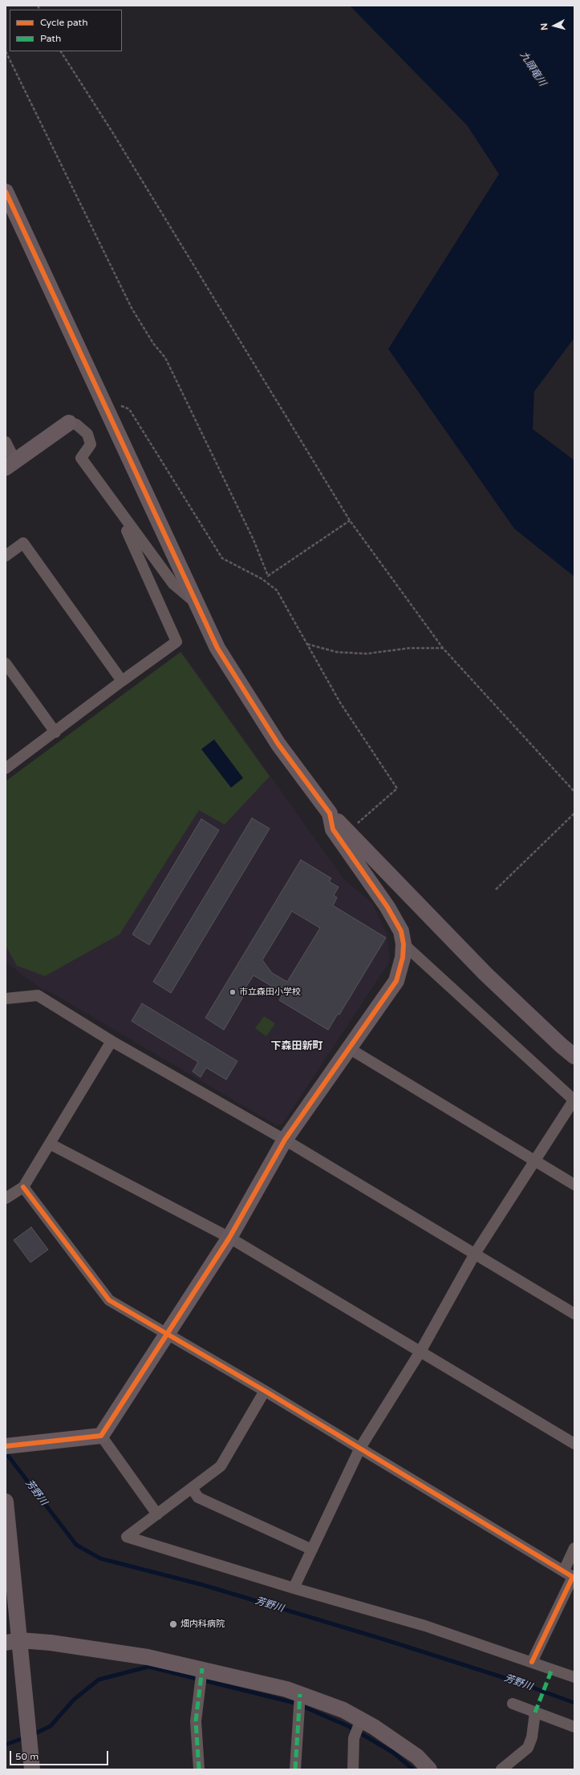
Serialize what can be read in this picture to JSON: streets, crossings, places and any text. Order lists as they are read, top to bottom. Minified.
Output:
{"districts":["下森田新町"],"water":["九頭竜川","芳野川"],"places":["市立森田小学校","畑内科病院"],"legend":["Cycle path","Path"],"scale_bar":"50 m","north":"left"}
